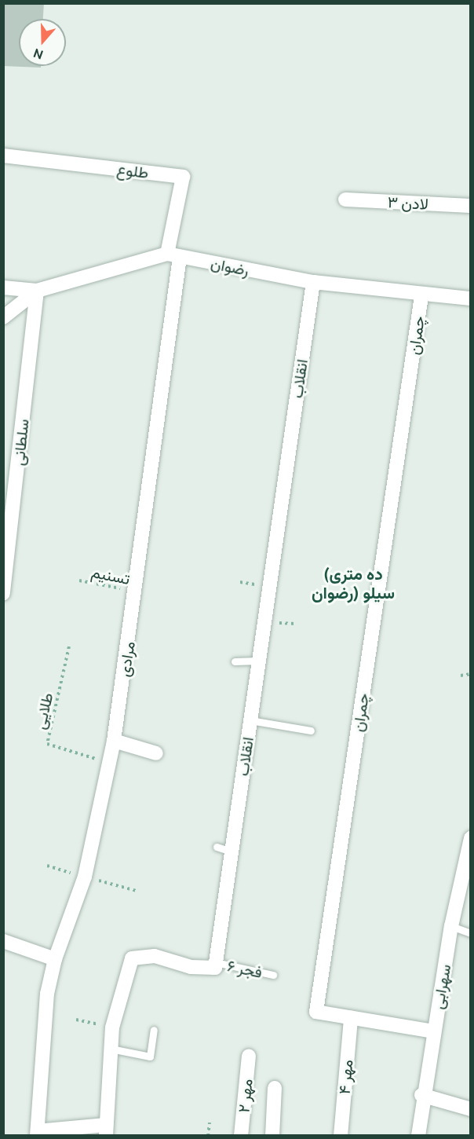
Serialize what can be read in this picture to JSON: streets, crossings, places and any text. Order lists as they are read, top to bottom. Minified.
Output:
{"streets":{"street":["طلوع","لادن ۳","رضوان","چمران","انقلاب","سلطانی","مرادی","سهرابی","مهر ۴","مهر ۲"],"lane":["فجر ۶"],"path":["تسنیم","طلایی"]},"crossings":[["طلوع","رضوان"],["طلوع","مرادی"],["رضوان","چمران"],["رضوان","انقلاب"],["رضوان","سلطانی"],["رضوان","مرادی"],["چمران","سهرابی"],["چمران","مهر ۴"],["انقلاب","فجر ۶"],["تسنیم","مرادی"],["مرادی","طلایی"]],"districts":["(ده متری سیلو (رضوان"],"north":"bottom"}
